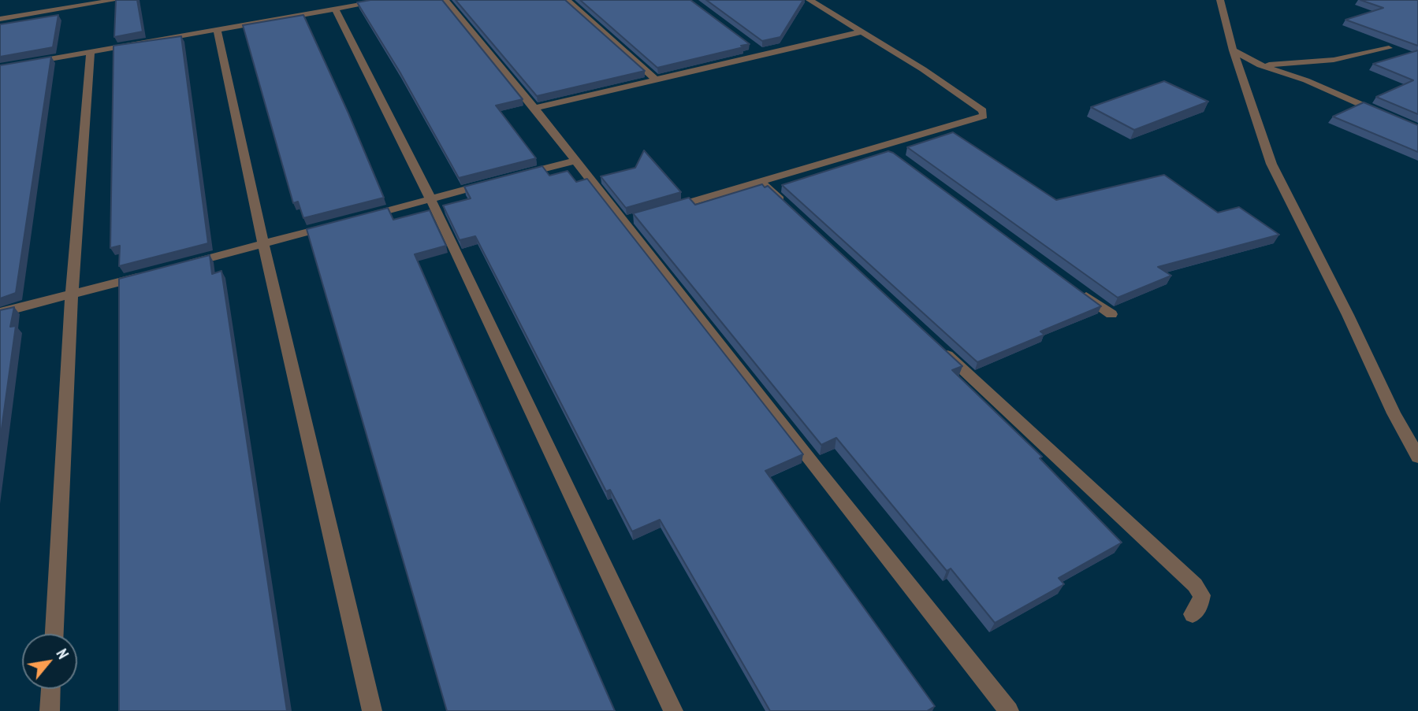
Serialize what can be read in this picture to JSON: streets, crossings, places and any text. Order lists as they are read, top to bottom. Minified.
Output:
{"north":"top right"}
